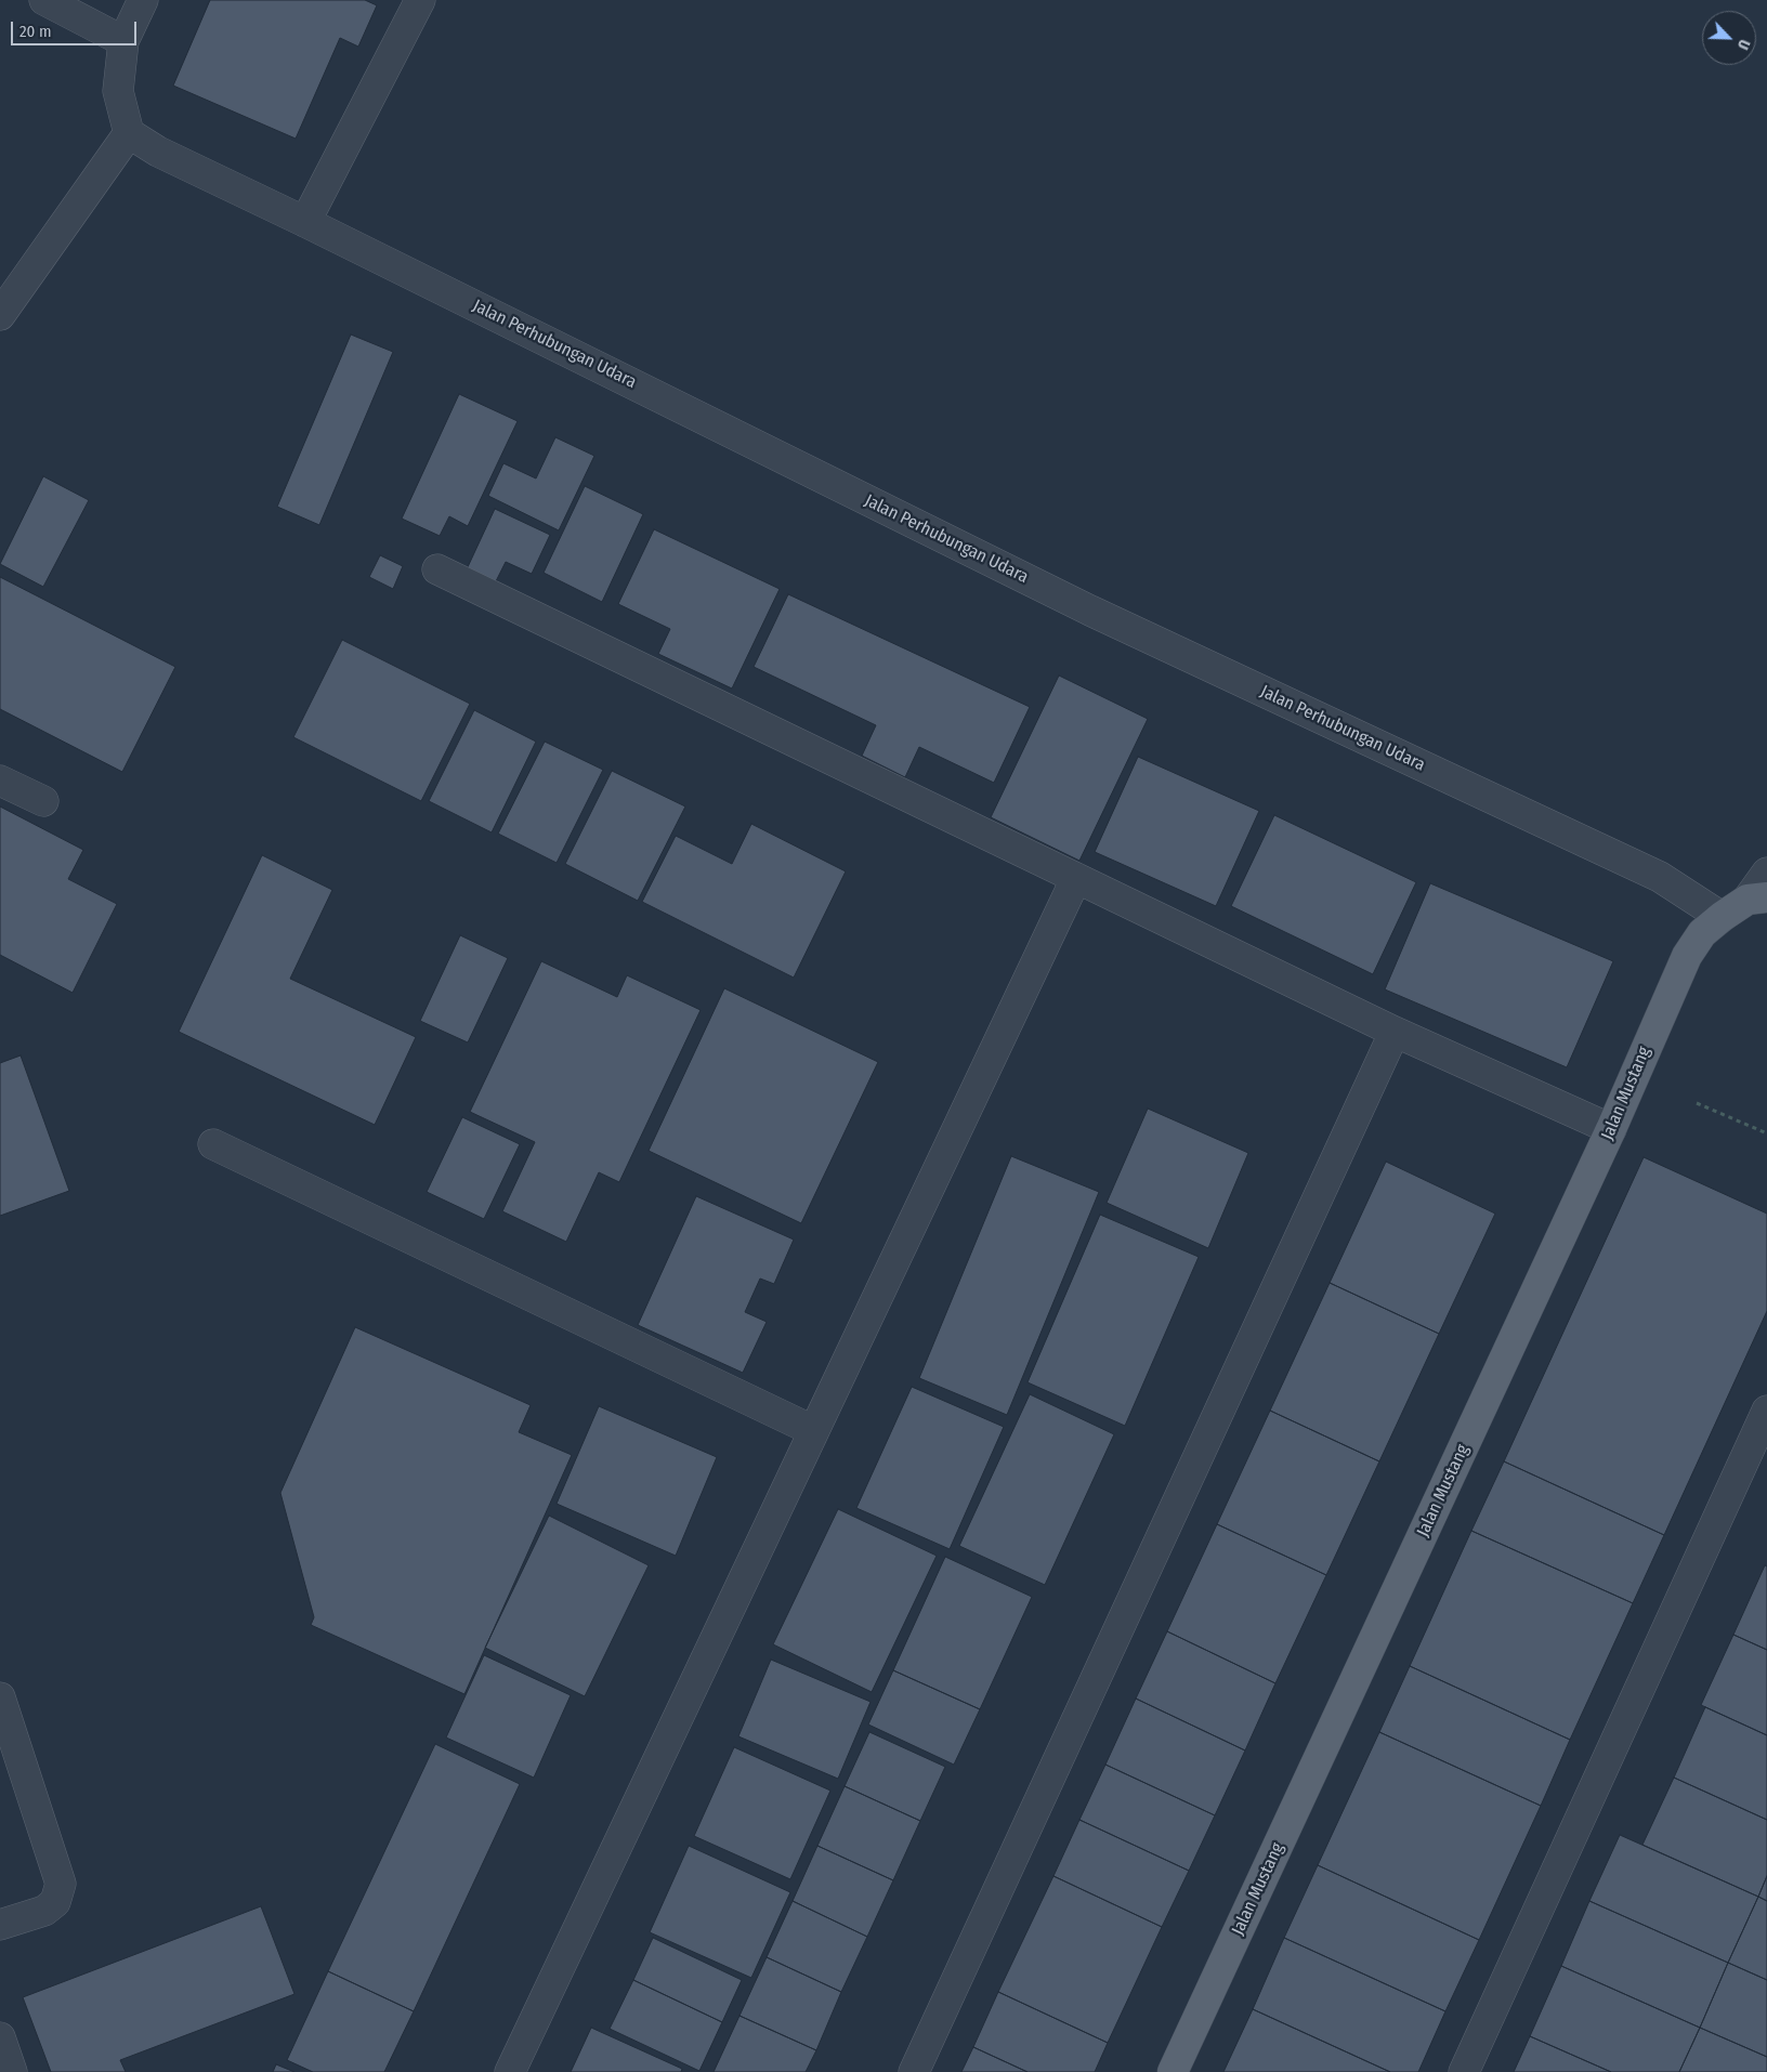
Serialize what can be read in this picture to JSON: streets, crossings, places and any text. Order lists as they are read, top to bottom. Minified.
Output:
{"streets":{"main road":["Jalan Mustang"],"street":["Jalan Perhubungan Udara"]},"crossings":[["Jalan Perhubungan Udara","Jalan Mustang"]],"scale_bar":"20 m","north":"bottom right"}
